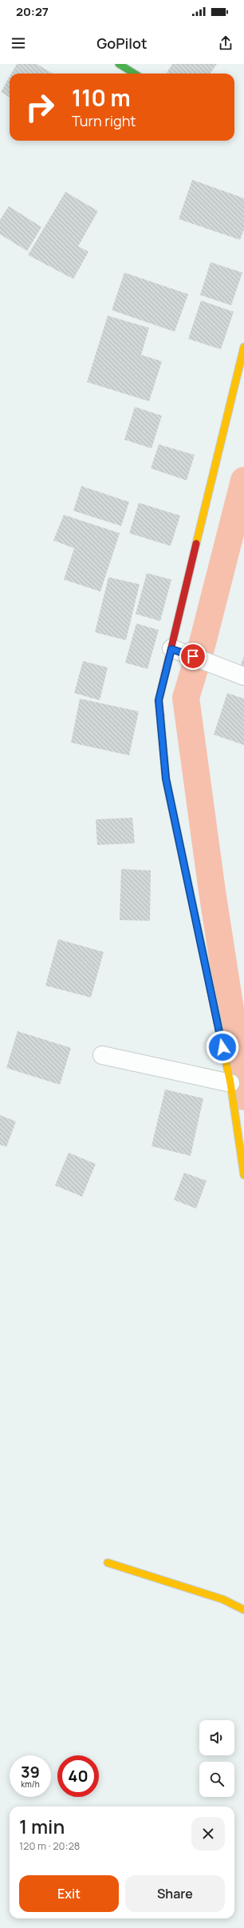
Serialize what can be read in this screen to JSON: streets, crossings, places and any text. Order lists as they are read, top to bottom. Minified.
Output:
{"page":{"status":"20:27","header":"GoPilot","turn":["110 m","Turn right"],"speed":"39 km/h","limit":"40","heading":["1 min","120 m · 20:28"],"buttons":["Exit","Share"]}}
